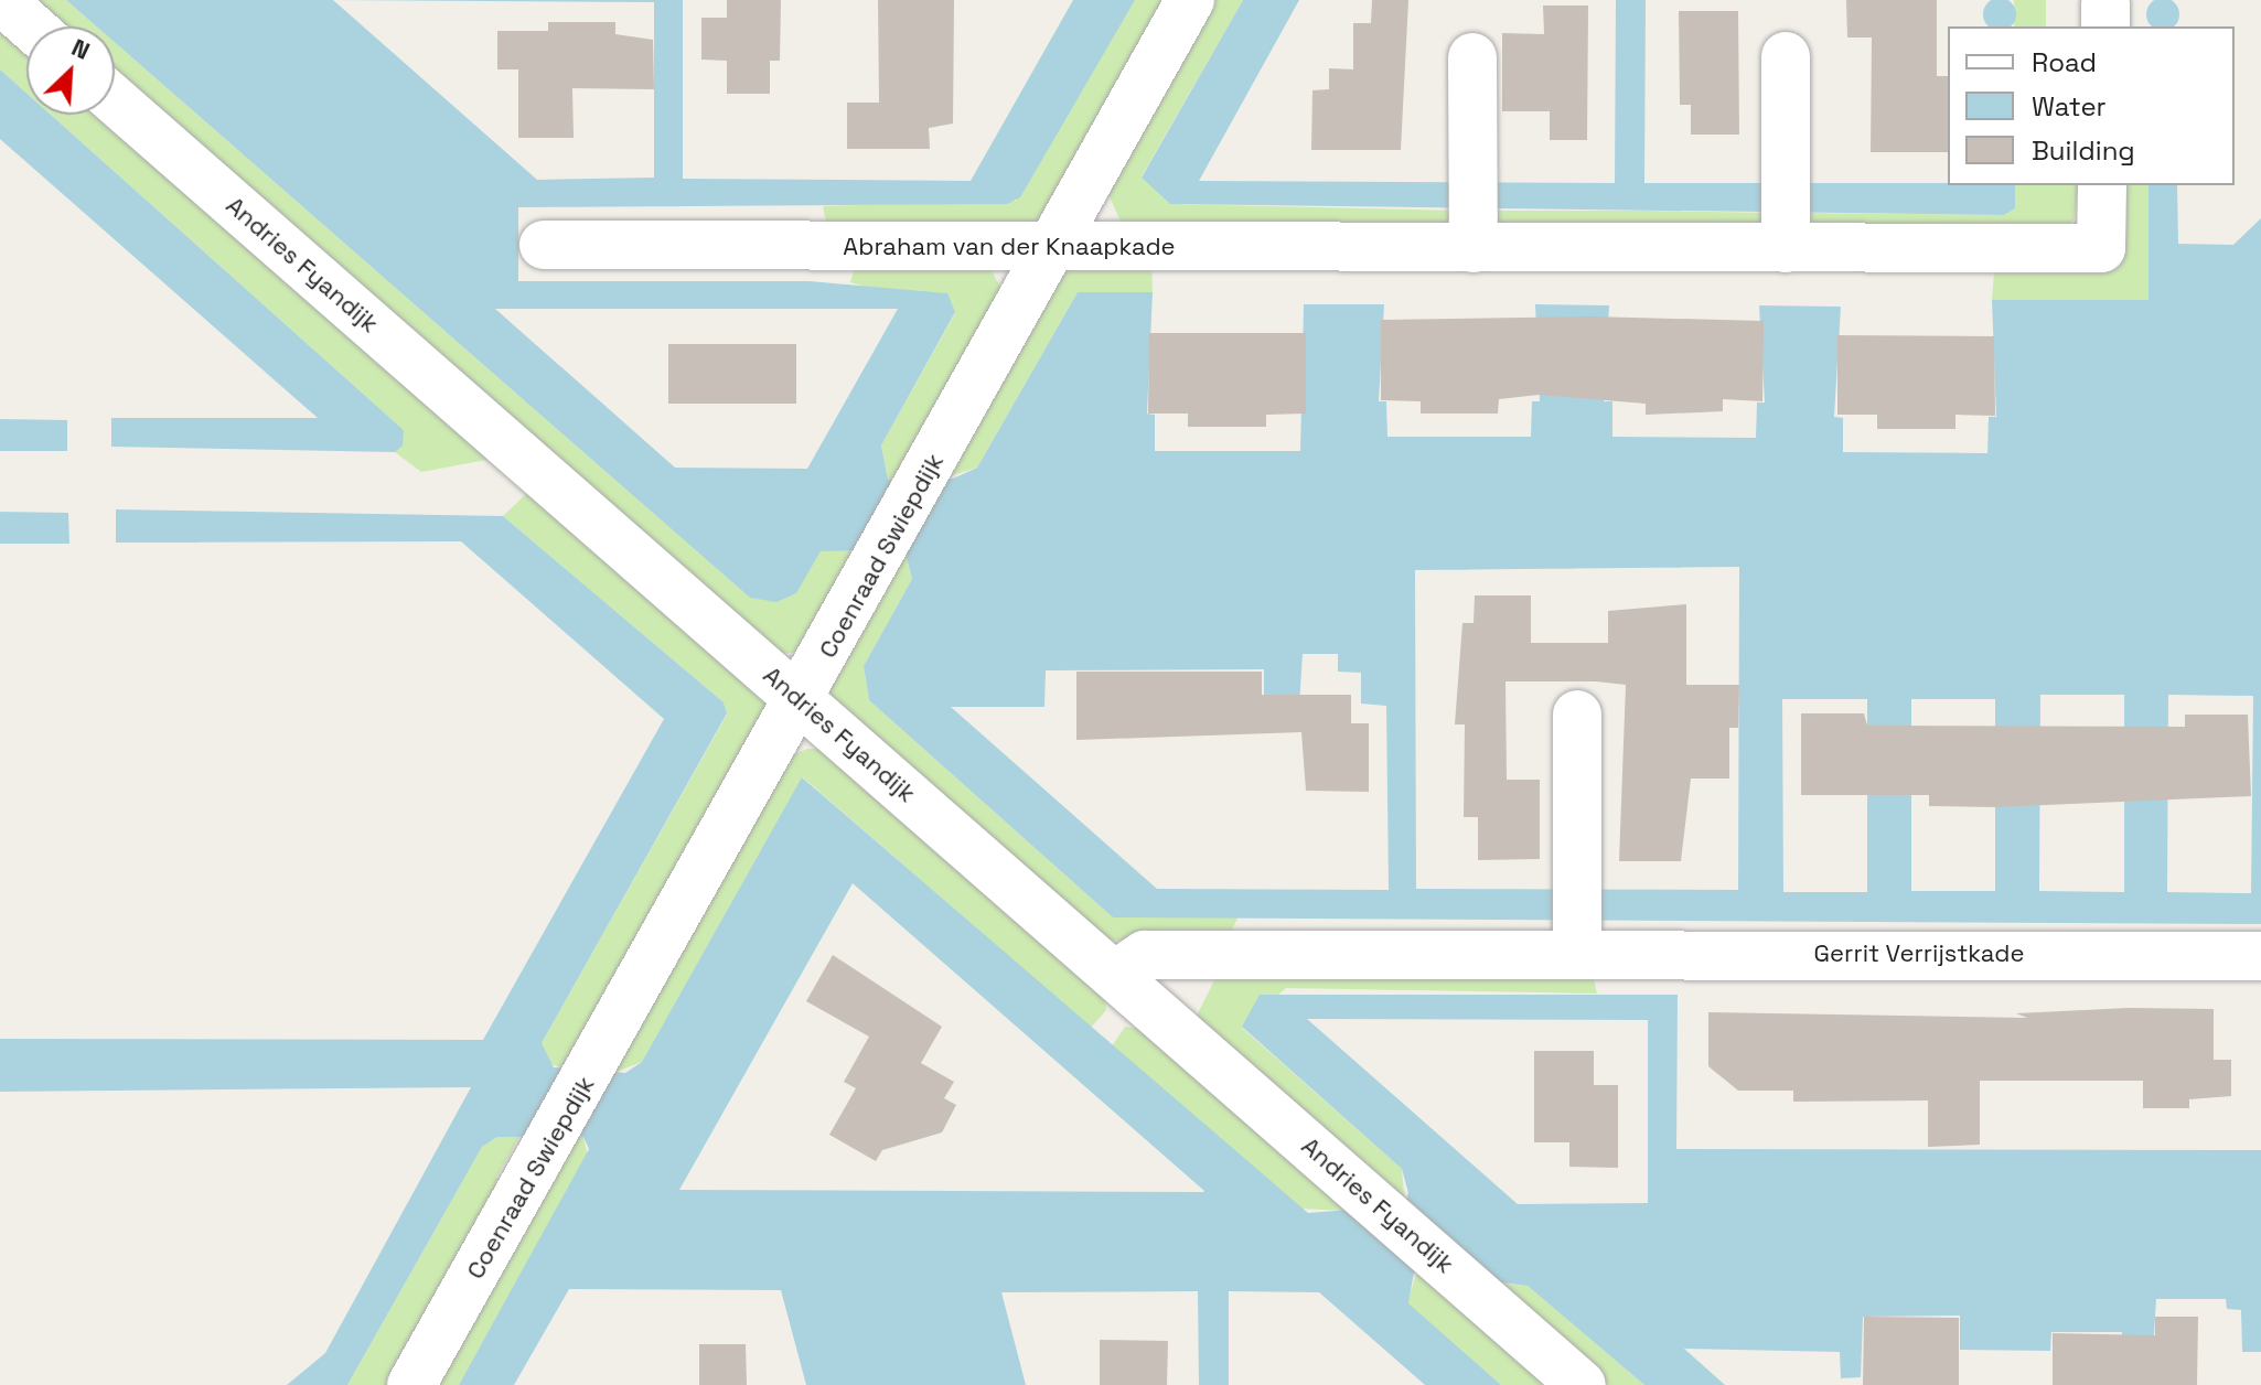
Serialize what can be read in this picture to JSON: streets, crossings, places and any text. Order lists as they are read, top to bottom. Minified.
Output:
{"streets":{"street":["Abraham van der Knaapkade","Andries Fyandijk","Coenraad Swiepdijk","Gerrit Verrijstkade"]},"crossings":[["Abraham van der Knaapkade","Coenraad Swiepdijk"],["Andries Fyandijk","Coenraad Swiepdijk"],["Andries Fyandijk","Gerrit Verrijstkade"]],"legend":["Road","Water","Building"],"north":"top right"}
